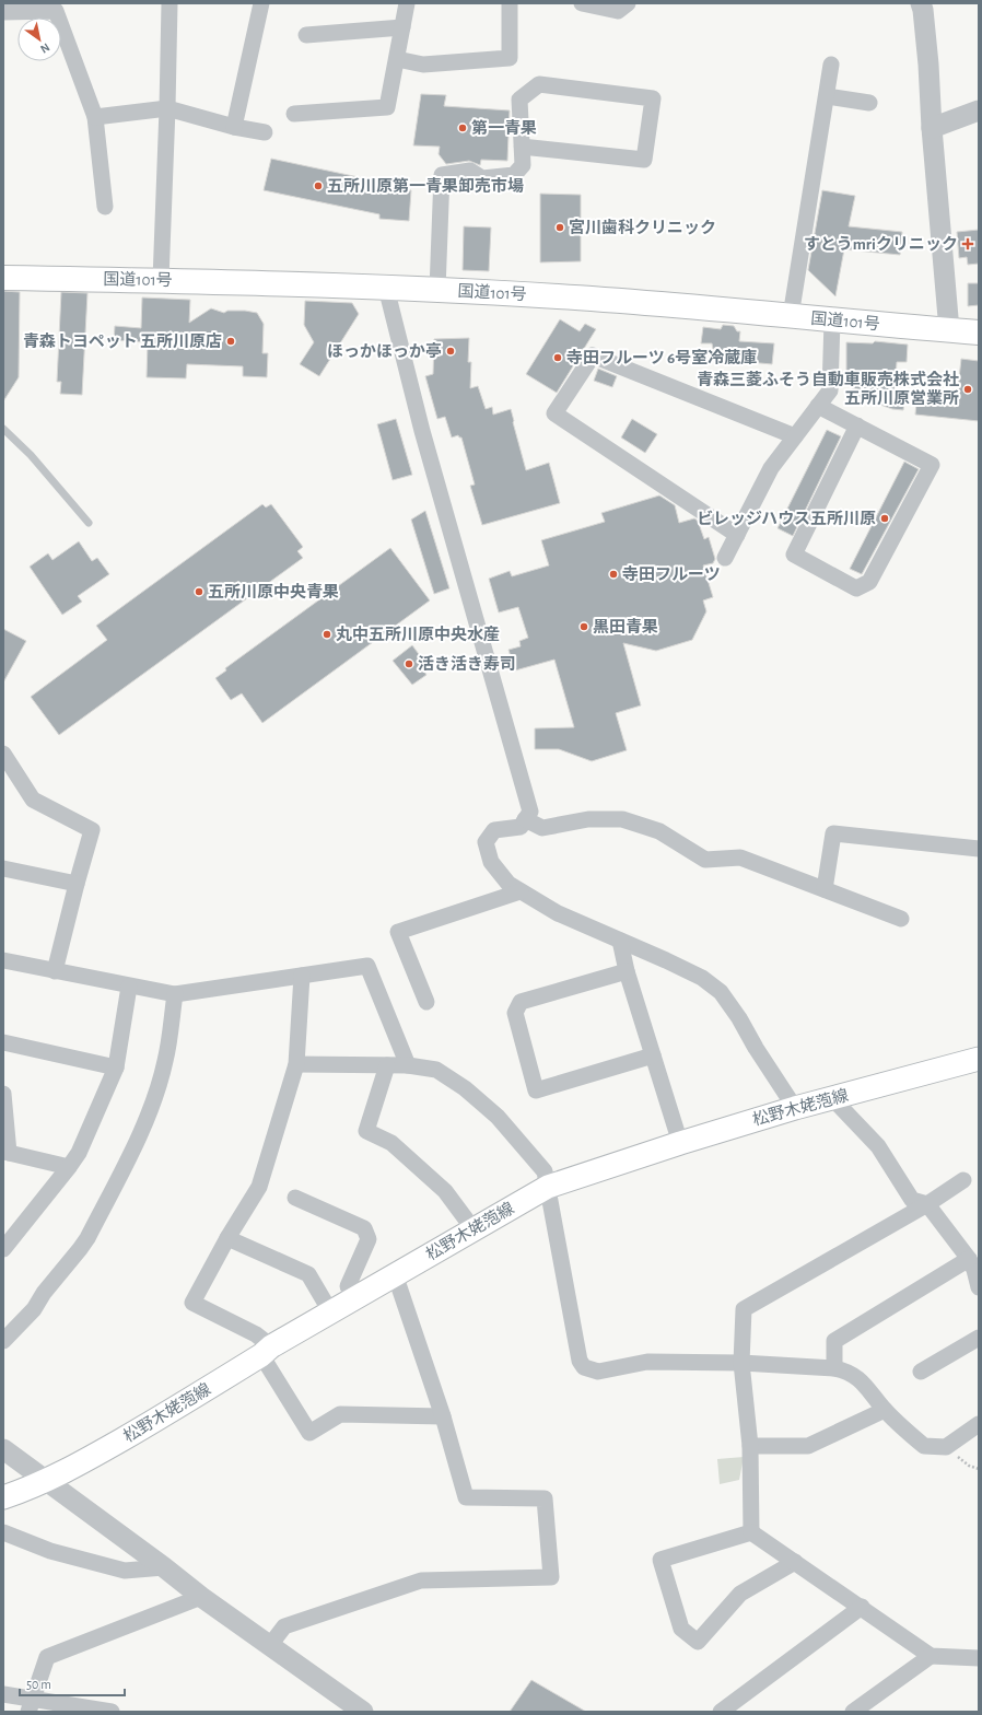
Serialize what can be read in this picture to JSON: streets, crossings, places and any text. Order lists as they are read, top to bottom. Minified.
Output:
{"streets":{"highway":["国道101号"],"main road":["松野木姥萢線"]},"places":{"other":["第一青果","五所川原第一青果卸売市場","宮川歯科クリニック","青森トヨペット 五所川原店","ほっかほっか亭","寺田フルーツ 6号室冷蔵庫","青森三菱ふそう自動車販売株式会社 五所川原営業所","ビレッジハウス五所川原","寺田フルーツ","五所川原中央青果","黒田青果","丸中五所川原中央水産","活き活き寿司"],"health":["すとうmriクリニック"]},"scale_bar":"50 m","north":"bottom right"}
